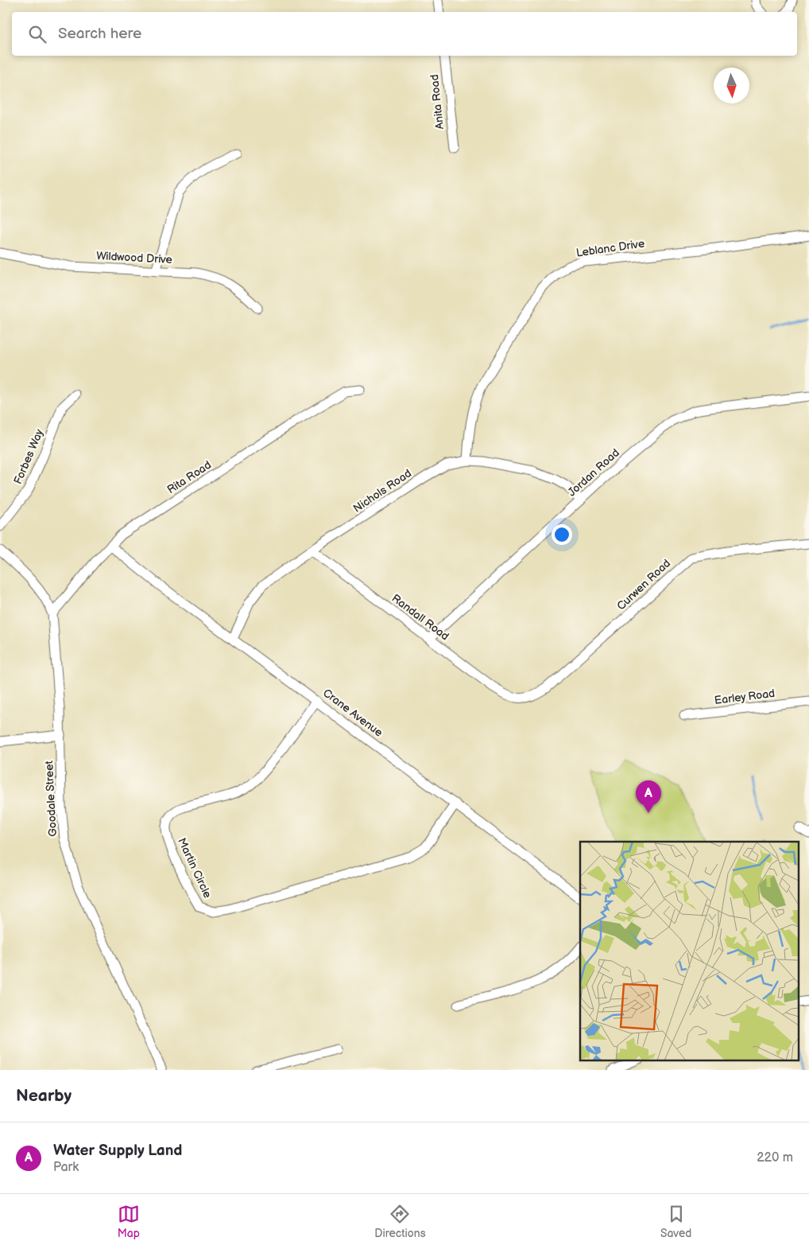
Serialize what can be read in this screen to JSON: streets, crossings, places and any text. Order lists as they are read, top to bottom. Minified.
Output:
{"streets":{"street":["Anita Road","Leblanc Drive","Wildwood Drive","Forbes Way","Jordan Road","Rita Road","Nichols Road","Curwen Road","Randall Road","Earley Road","Crane Avenue","Goodale Street","Martin Circle"]},"crossings":[["Leblanc Drive","Nichols Road"],["Jordan Road","Nichols Road"],["Jordan Road","Randall Road"],["Rita Road","Crane Avenue"],["Rita Road","Goodale Street"],["Nichols Road","Randall Road"],["Nichols Road","Crane Avenue"],["Curwen Road","Randall Road"],["Crane Avenue","Martin Circle"]],"north":"bottom","page":{"search":"Search here","pins":"A","heading":"Nearby","list":[{"mark":"A","name":"Water Supply Land","note":"Park","value":"220 m"}],"nav":["Map","Directions","Saved"]}}
